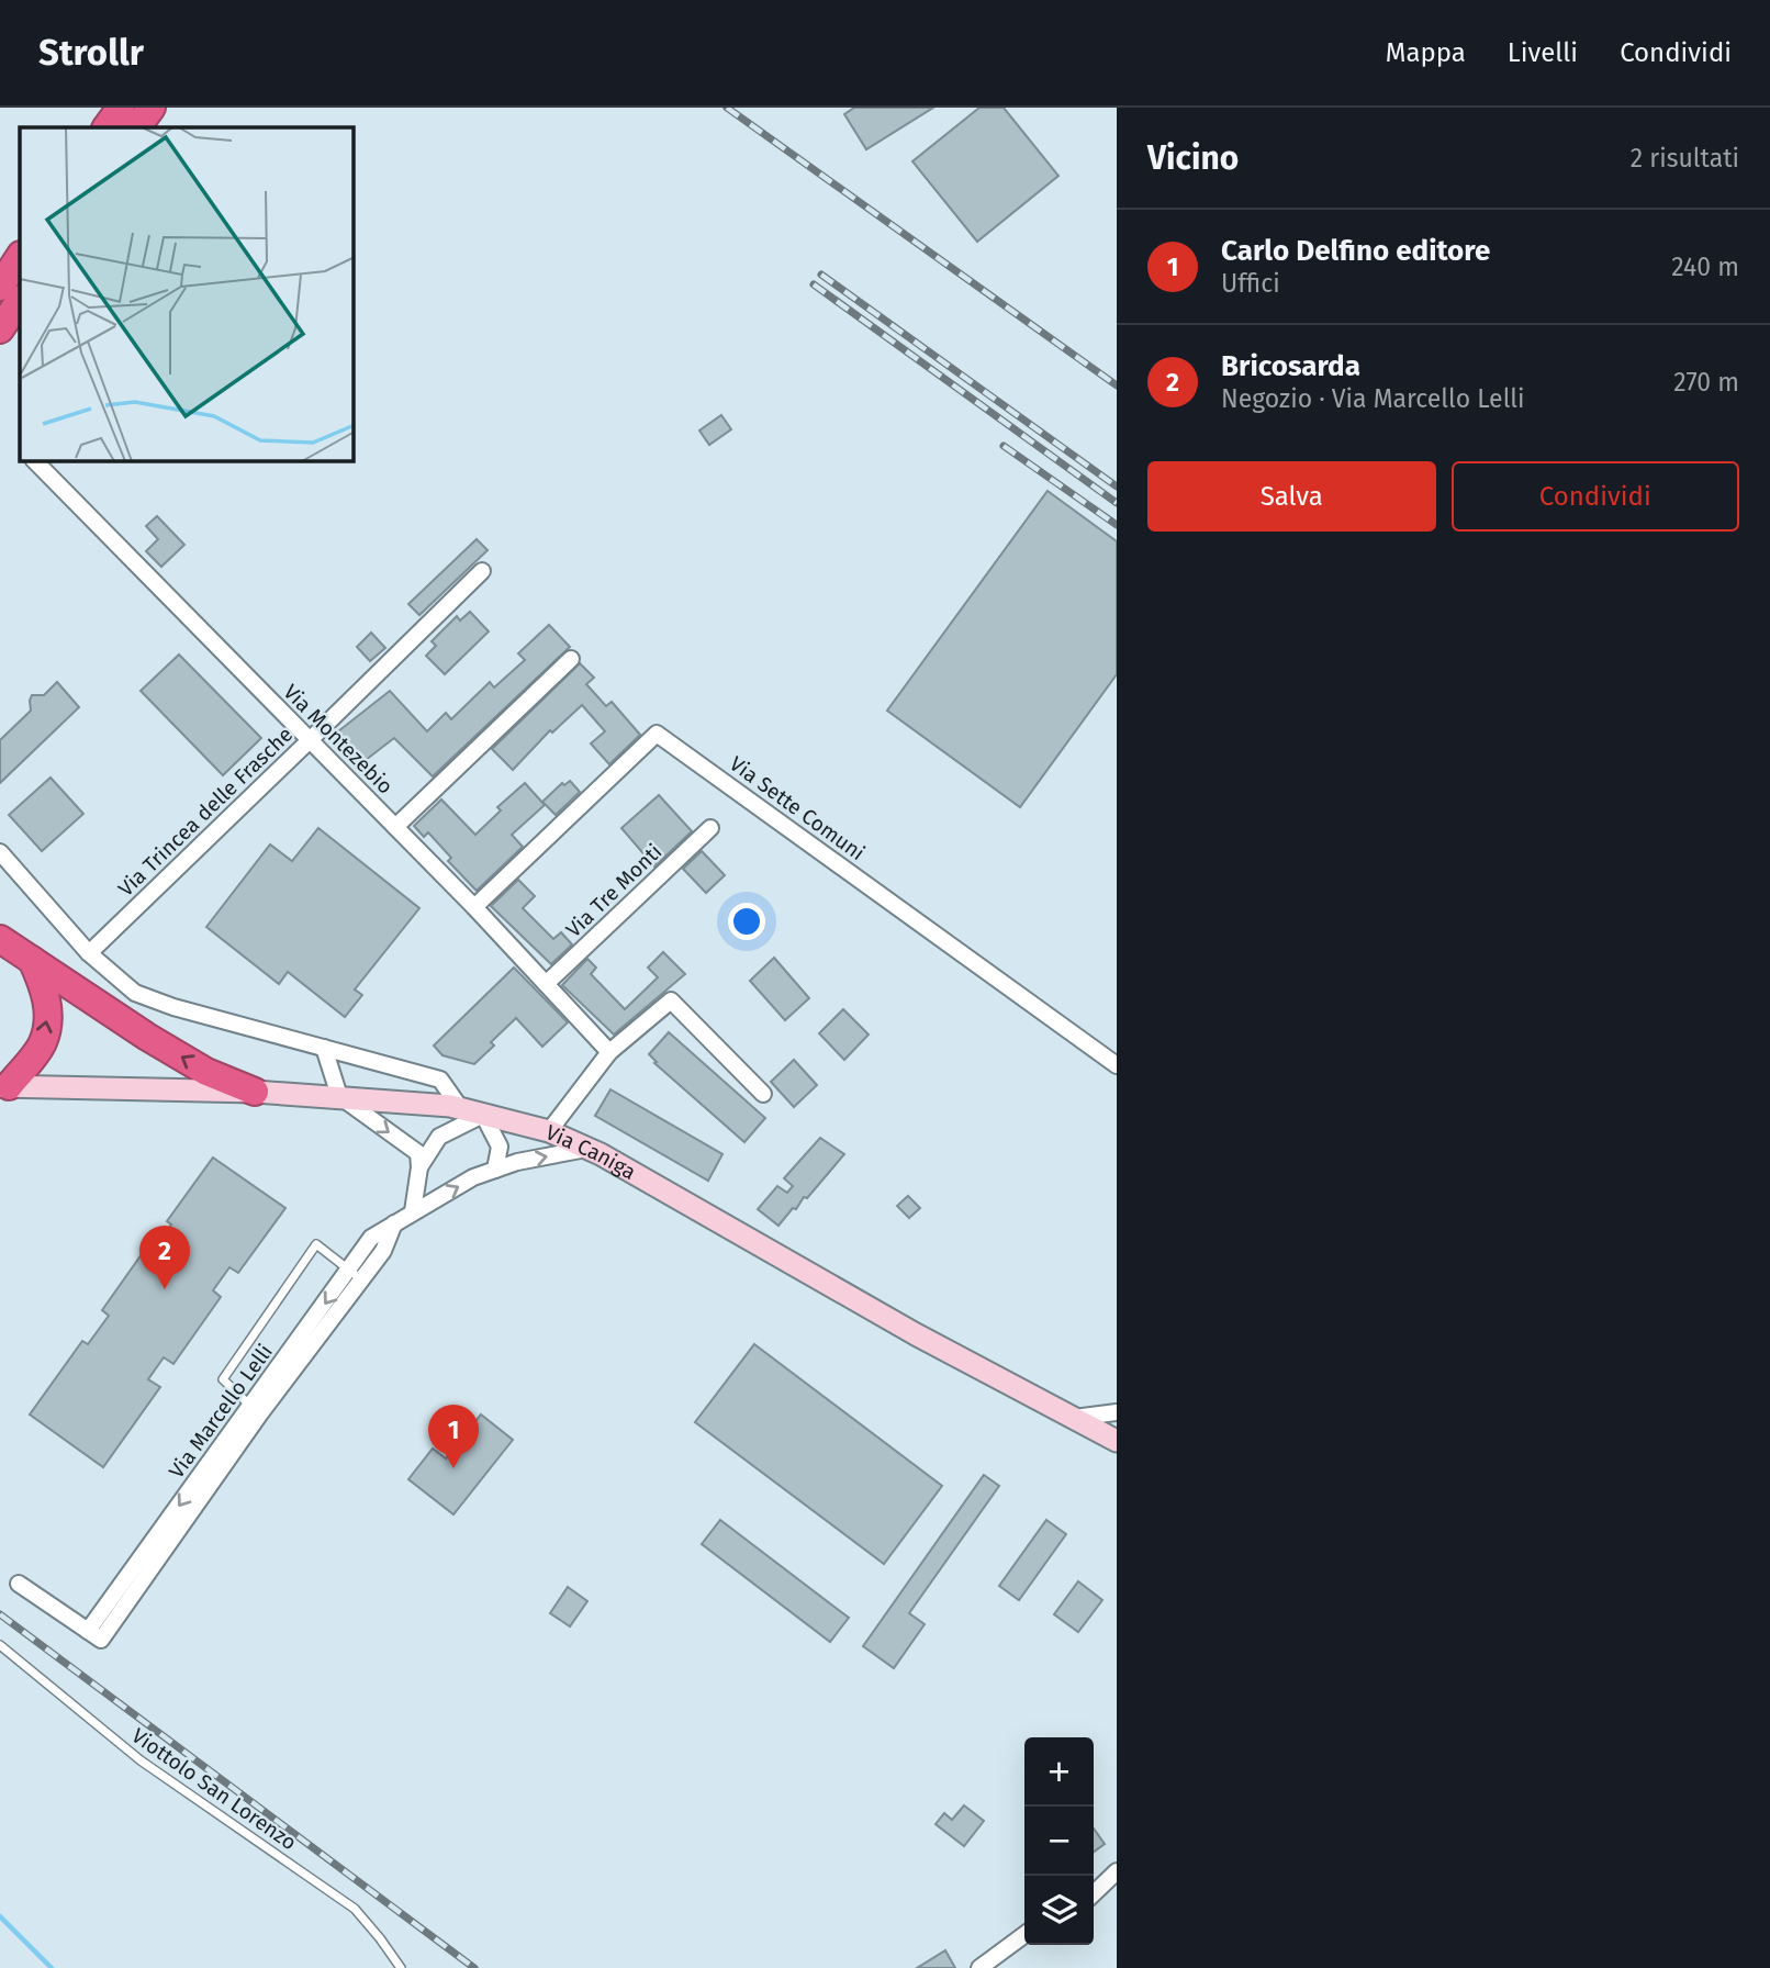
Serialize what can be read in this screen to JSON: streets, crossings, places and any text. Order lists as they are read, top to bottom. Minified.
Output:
{"streets":{"street":["Via Montezebio","Via Sette Comuni","Via Trincea delle Frasche","Via Tre Monti","Via Caniga","Via Marcello Lelli"],"lane":["Viottolo San Lorenzo"]},"crossings":[["Via Montezebio","Via Sette Comuni"],["Via Montezebio","Via Trincea delle Frasche"],["Via Montezebio","Via Tre Monti"],["Via Caniga","Via Marcello Lelli"]],"page":{"header":"Strollr","nav":["Mappa","Livelli","Condividi"],"heading":["Vicino","2 risultati"],"list":[{"mark":"1","name":"Carlo Delfino editore","note":"Uffici","value":"240 m"},{"mark":"2","name":"Bricosarda","note":"Negozio · Via Marcello Lelli","value":"270 m"}],"buttons":["Salva","Condividi"],"pins":["2","1"],"map_buttons":["+","−"]}}
